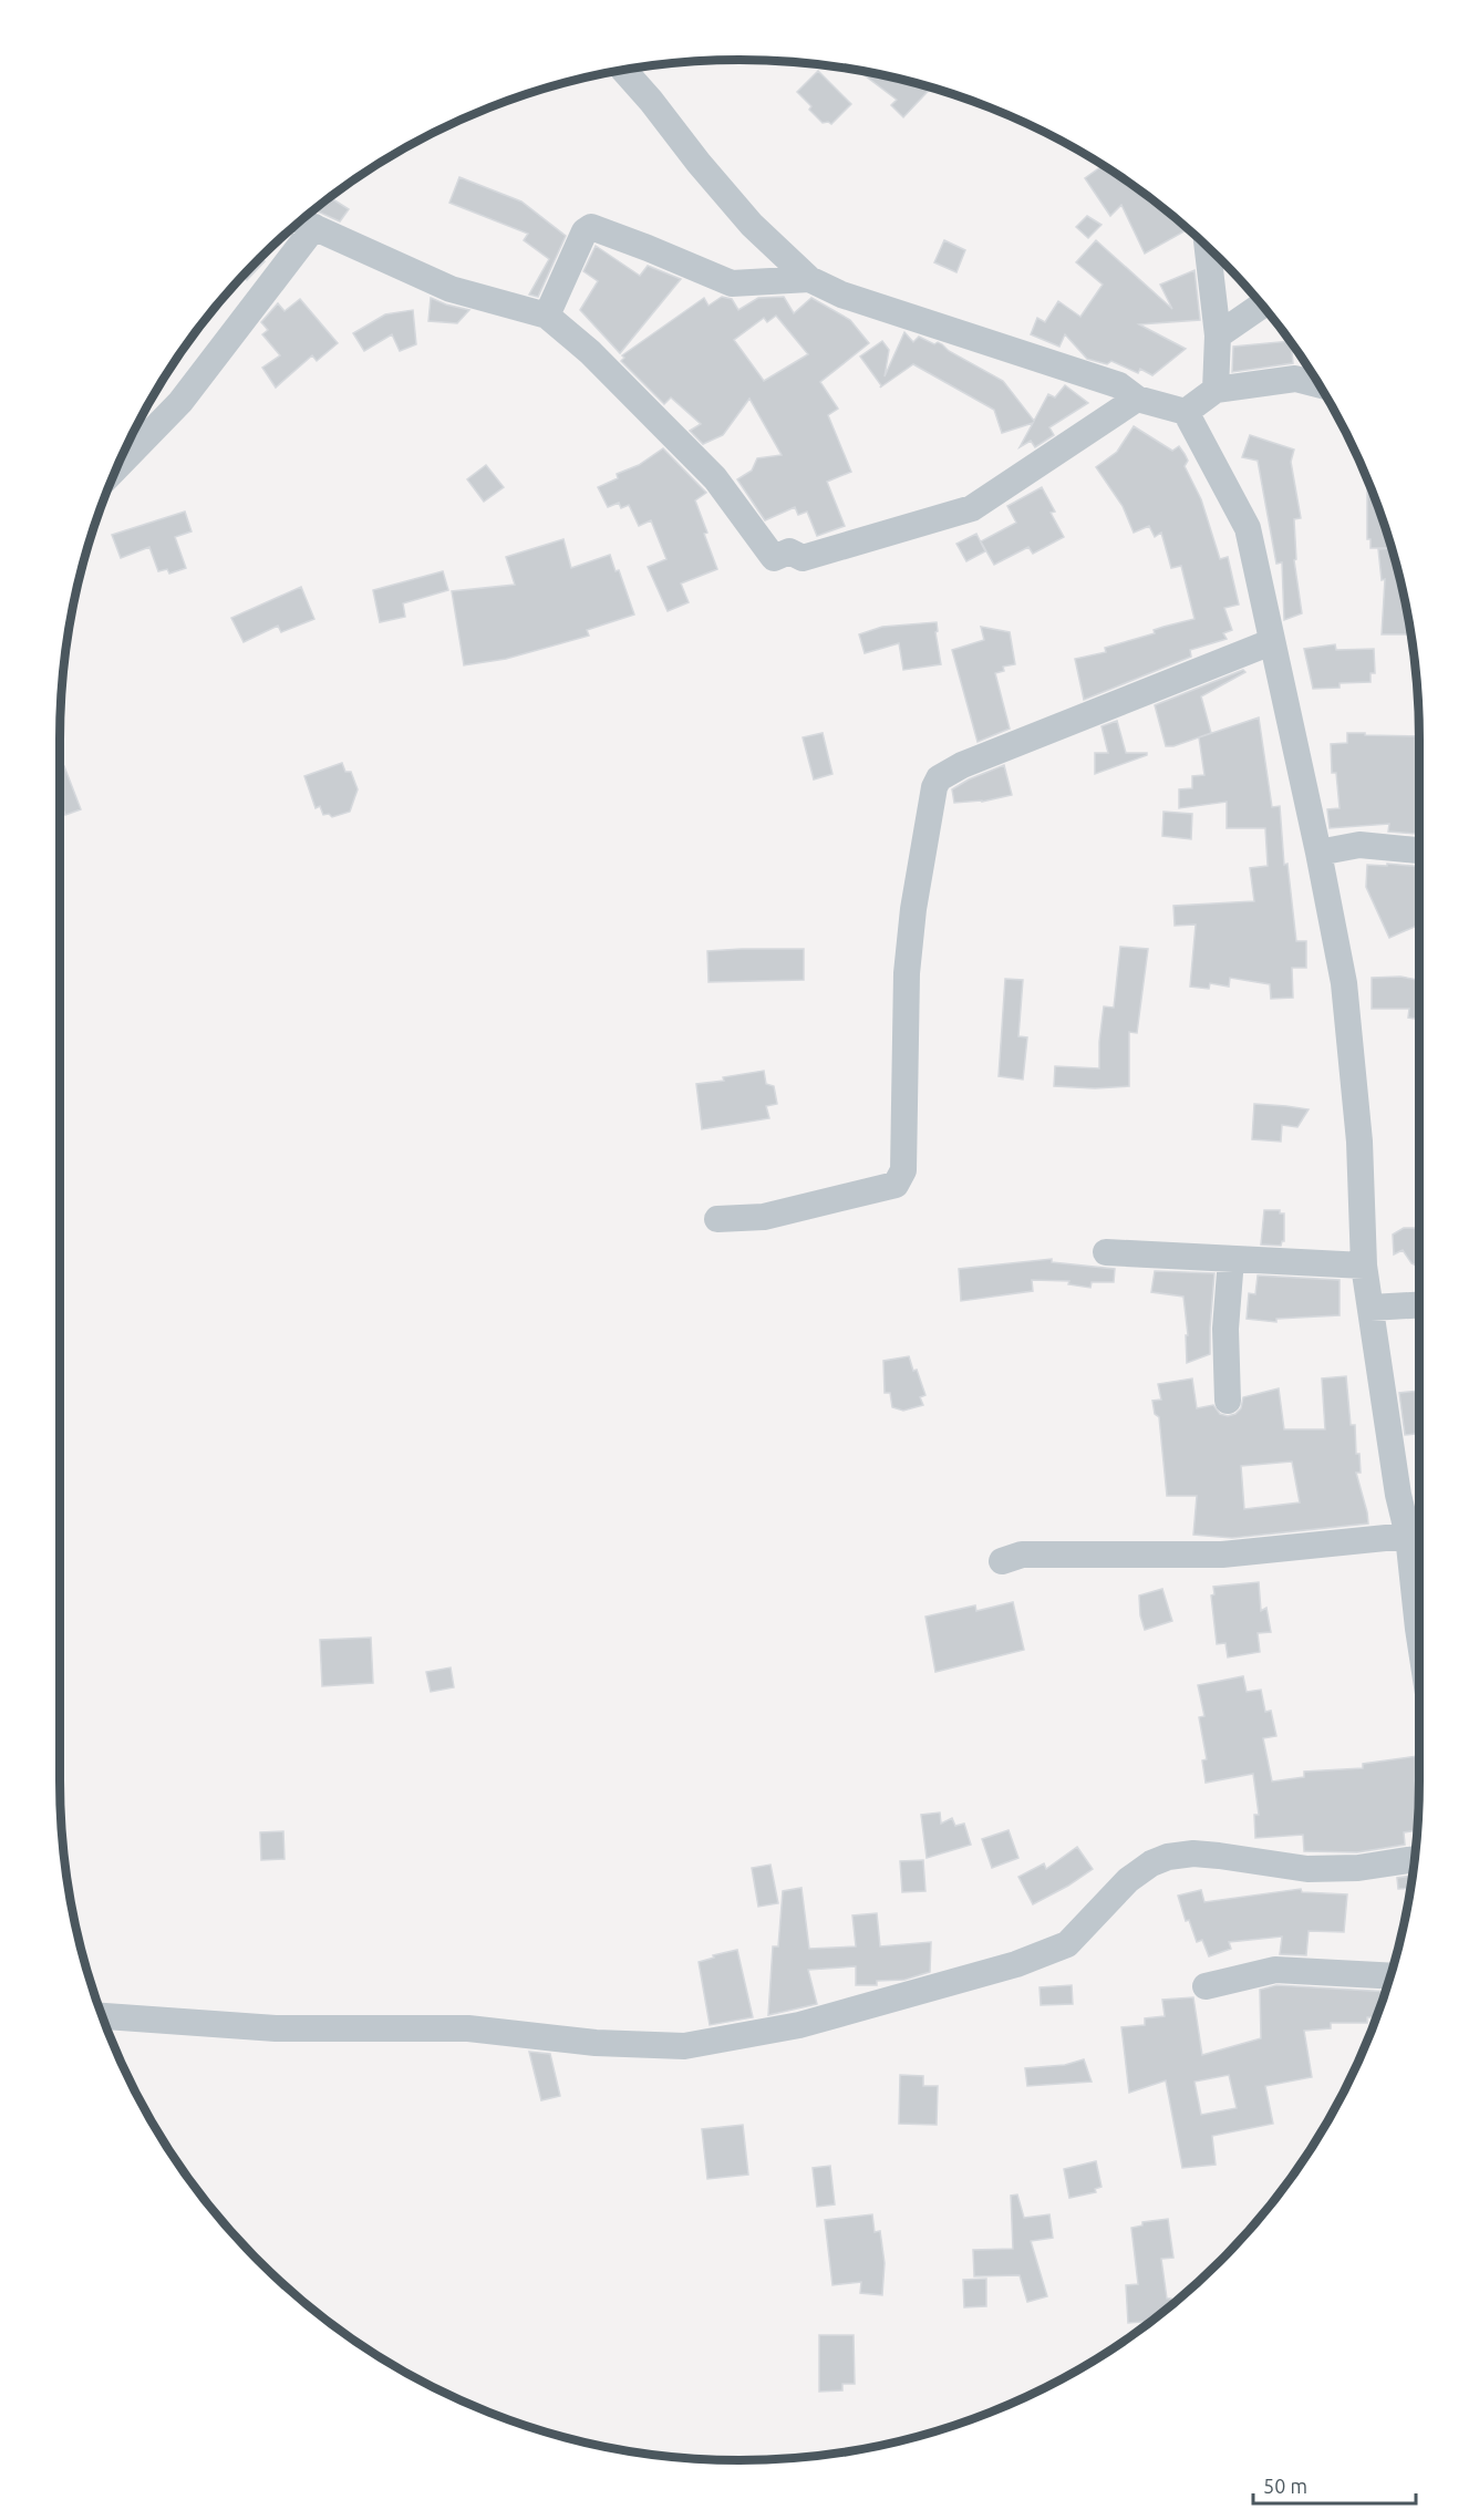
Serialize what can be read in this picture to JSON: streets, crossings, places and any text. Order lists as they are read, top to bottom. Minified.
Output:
{"scale_bar":"50 m"}
